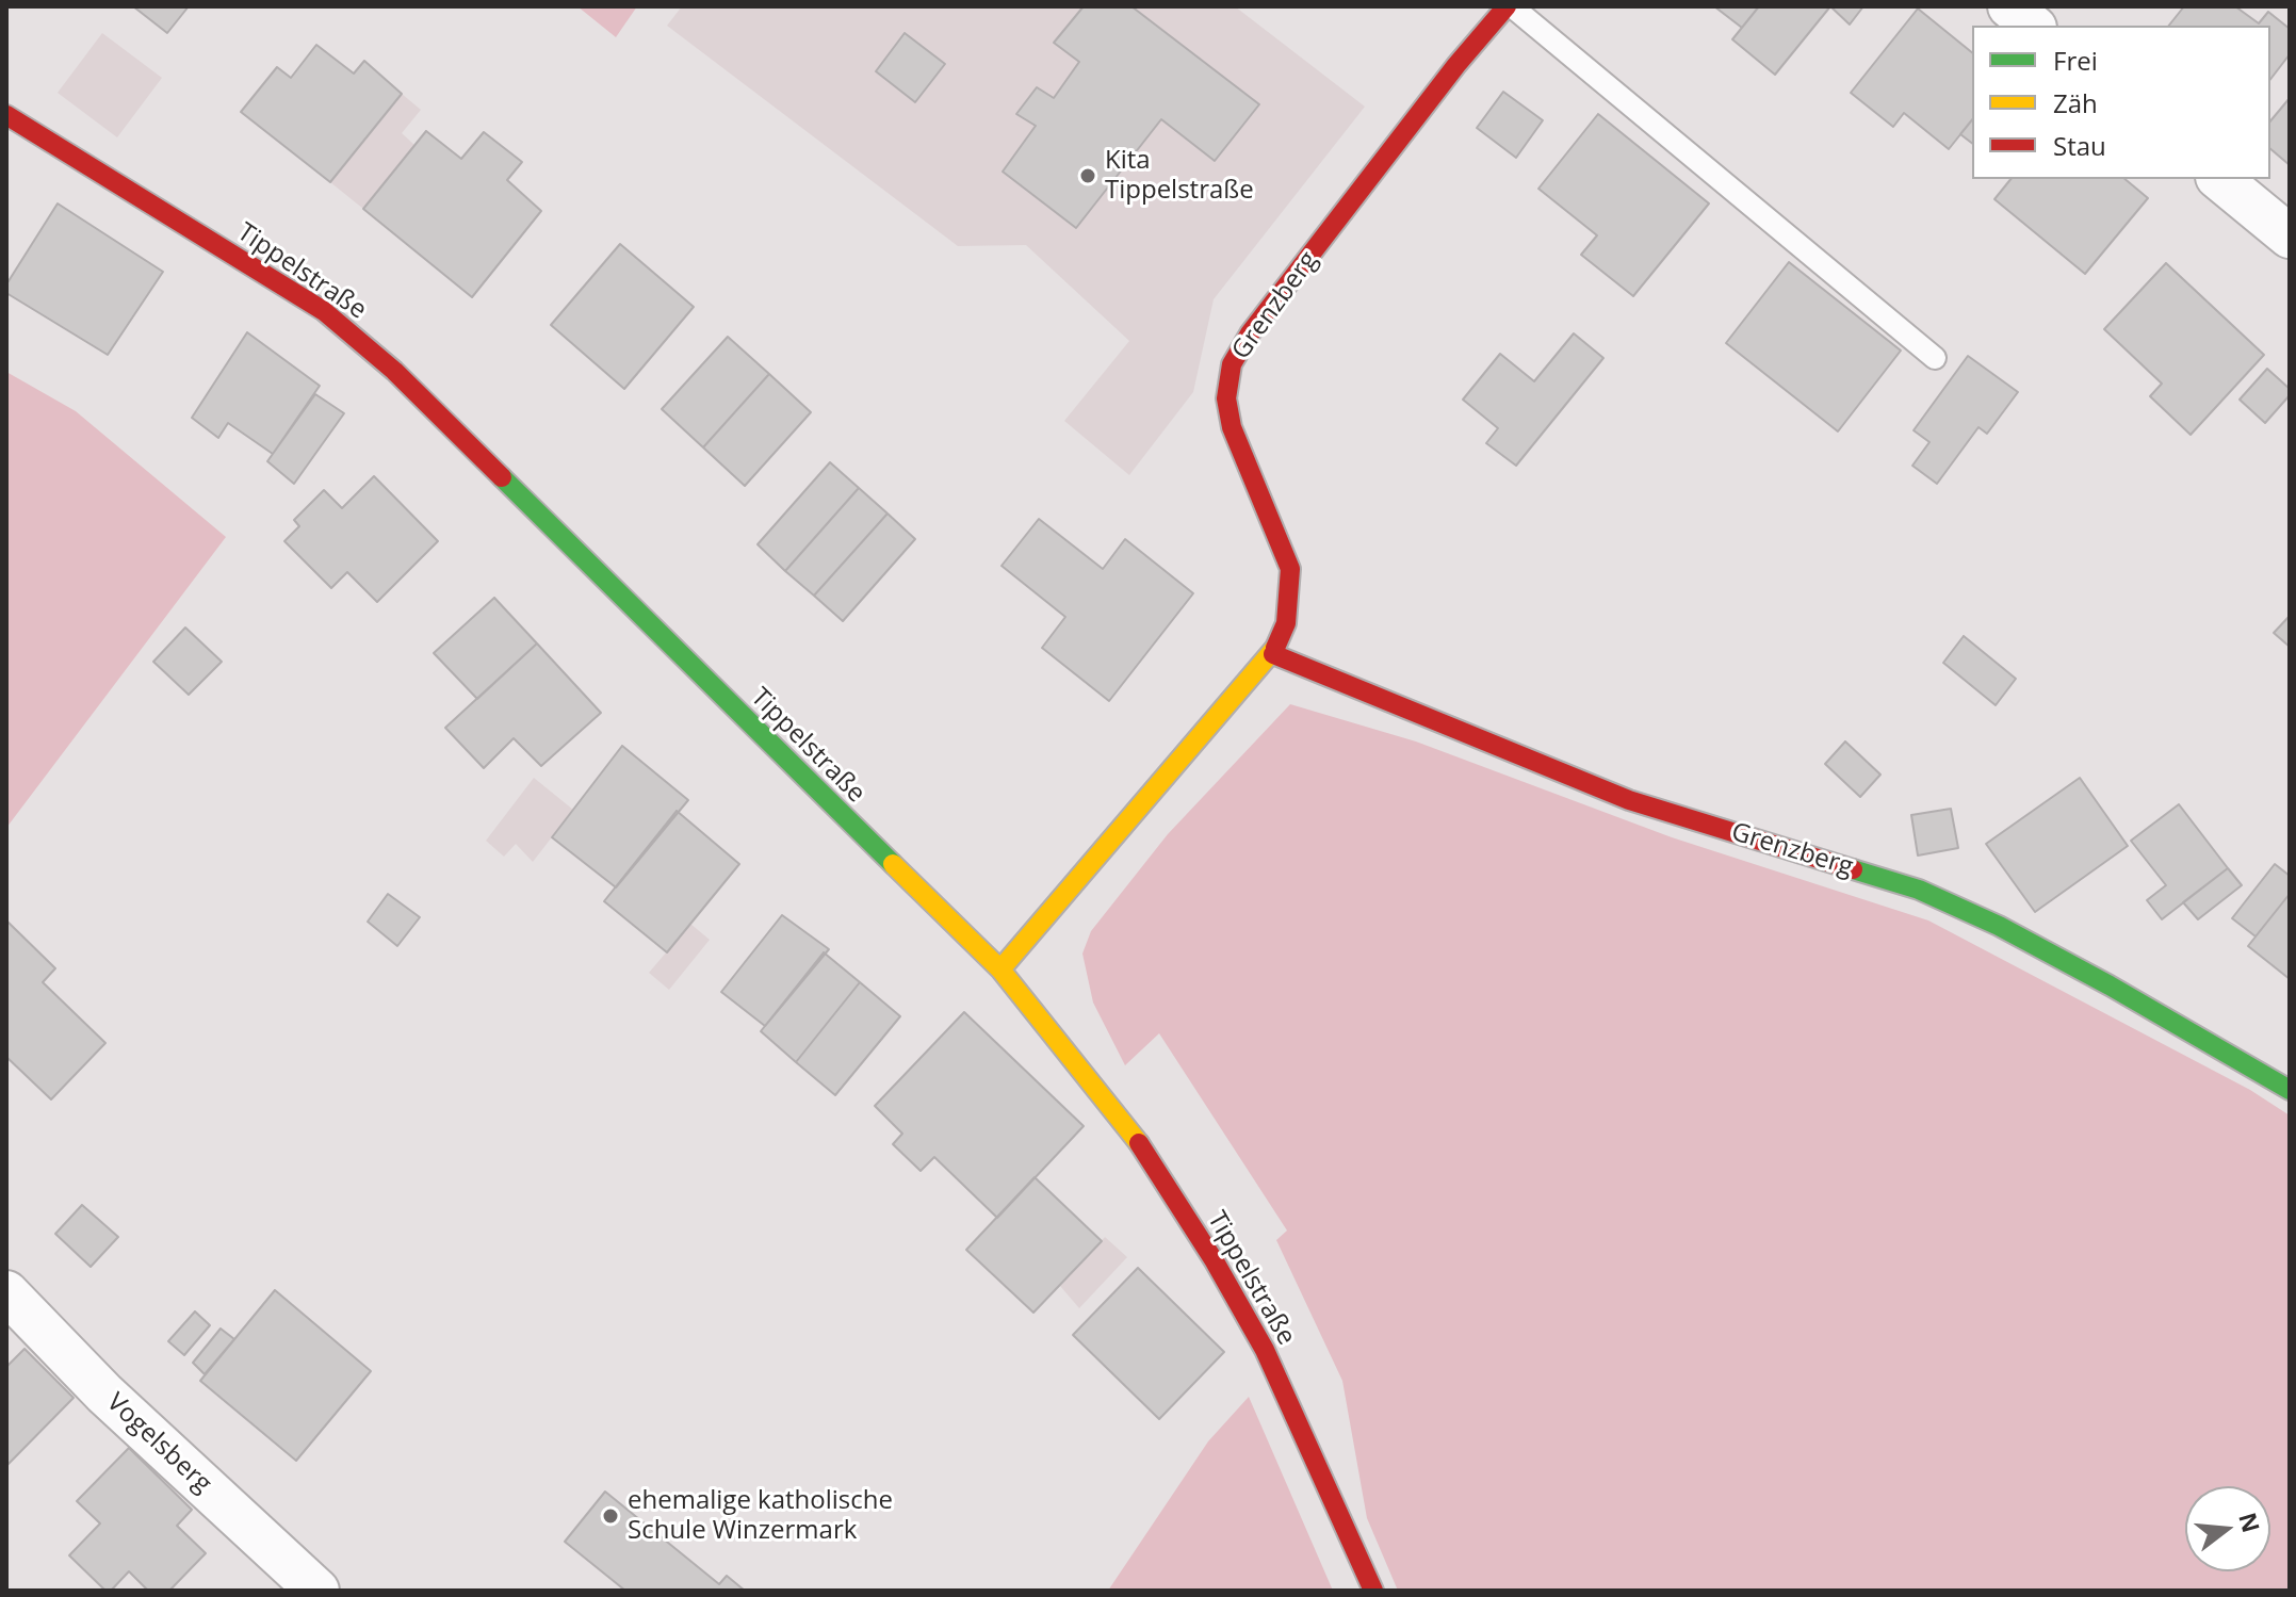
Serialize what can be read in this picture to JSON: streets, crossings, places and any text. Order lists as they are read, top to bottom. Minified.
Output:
{"streets":{"street":["Tippelstraße","Grenzberg","Vogelsberg"]},"crossings":[["Tippelstraße","Grenzberg"]],"places":["Kita Tippelstraße","ehemalige katholische Schule Winzermark"],"legend":["Frei","Zäh","Stau"],"north":"right"}
